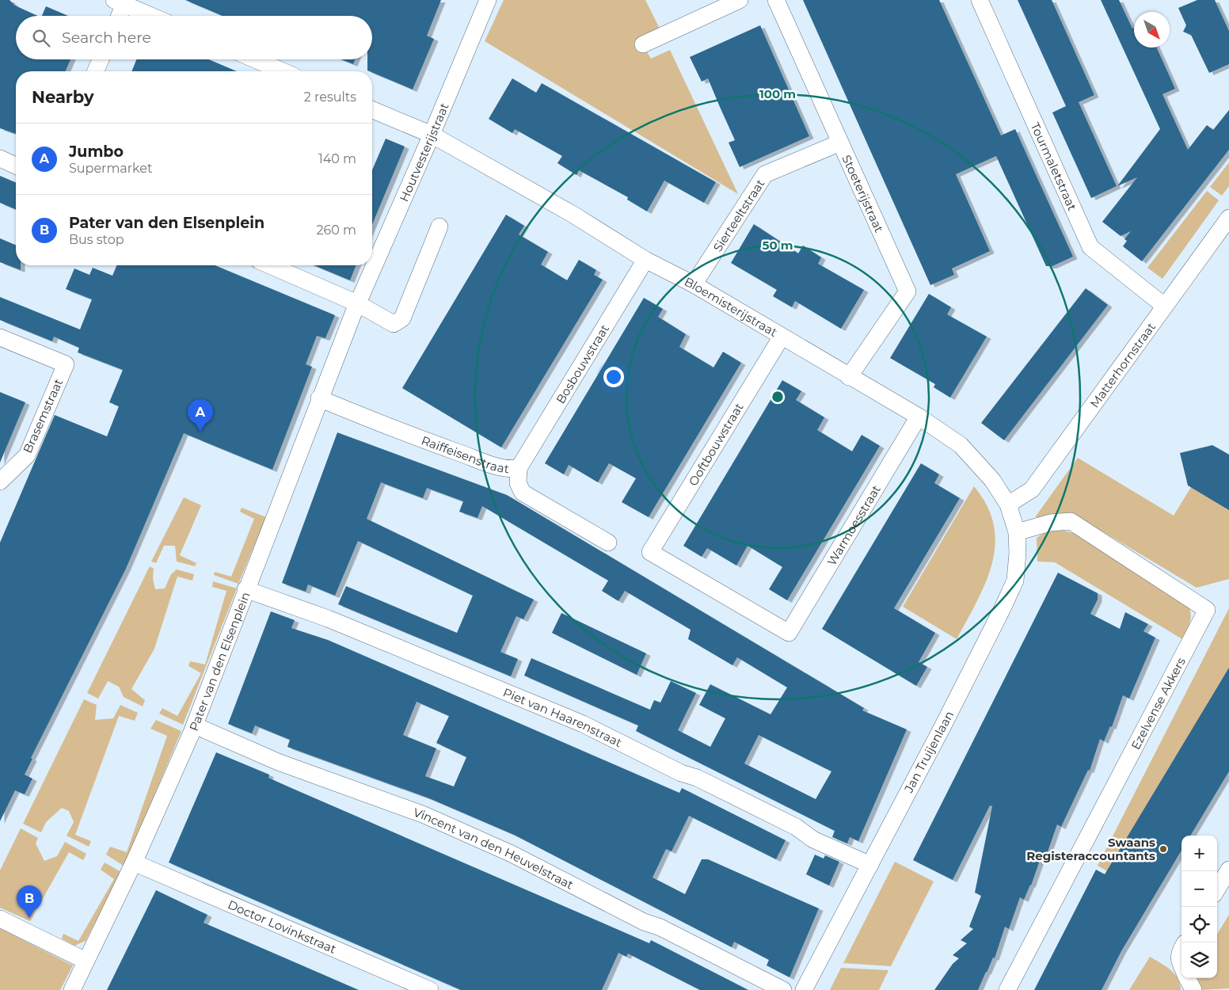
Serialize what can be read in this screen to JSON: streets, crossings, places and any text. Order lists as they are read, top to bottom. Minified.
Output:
{"streets":{"street":["Houtvesterijstraat","Tourmaletstraat","Stoeterijstraat","Sierteeltstraat","Bloemisterijstraat","Bosbouwstraat","Matterhornstraat","Brasemstraat","Ooftbouwstraat","Raiffeisenstraat","Warmoesstraat","Pater van den Elsenplein","Ezelvense Akkers","Piet van Haarenstraat","Jan Truijenlaan","Vincent van den Heuvelstraat","Doctor Lovinkstraat"]},"crossings":[["Houtvesterijstraat","Bloemisterijstraat"],["Houtvesterijstraat","Raiffeisenstraat"],["Houtvesterijstraat","Pater van den Elsenplein"],["Tourmaletstraat","Matterhornstraat"],["Stoeterijstraat","Sierteeltstraat"],["Stoeterijstraat","Bloemisterijstraat"],["Sierteeltstraat","Bloemisterijstraat"],["Bloemisterijstraat","Bosbouwstraat"],["Bloemisterijstraat","Matterhornstraat"],["Bloemisterijstraat","Ooftbouwstraat"],["Bloemisterijstraat","Warmoesstraat"],["Bloemisterijstraat","Jan Truijenlaan"],["Bosbouwstraat","Raiffeisenstraat"],["Matterhornstraat","Jan Truijenlaan"],["Ooftbouwstraat","Warmoesstraat"],["Raiffeisenstraat","Pater van den Elsenplein"],["Pater van den Elsenplein","Piet van Haarenstraat"],["Pater van den Elsenplein","Vincent van den Heuvelstraat"],["Pater van den Elsenplein","Doctor Lovinkstraat"],["Ezelvense Akkers","Jan Truijenlaan"],["Piet van Haarenstraat","Jan Truijenlaan"]],"places":["Swaans Registeraccountants"],"north":"bottom right","page":{"search":"Search here","heading":["Nearby","2 results"],"list":[{"mark":"A","name":"Jumbo","note":"Supermarket","value":"140 m"},{"mark":"B","name":"Pater van den Elsenplein","note":"Bus stop","value":"260 m"}],"pins":["A","B"],"map_buttons":["+","−"]},"rings":["100 m","50 m"]}
